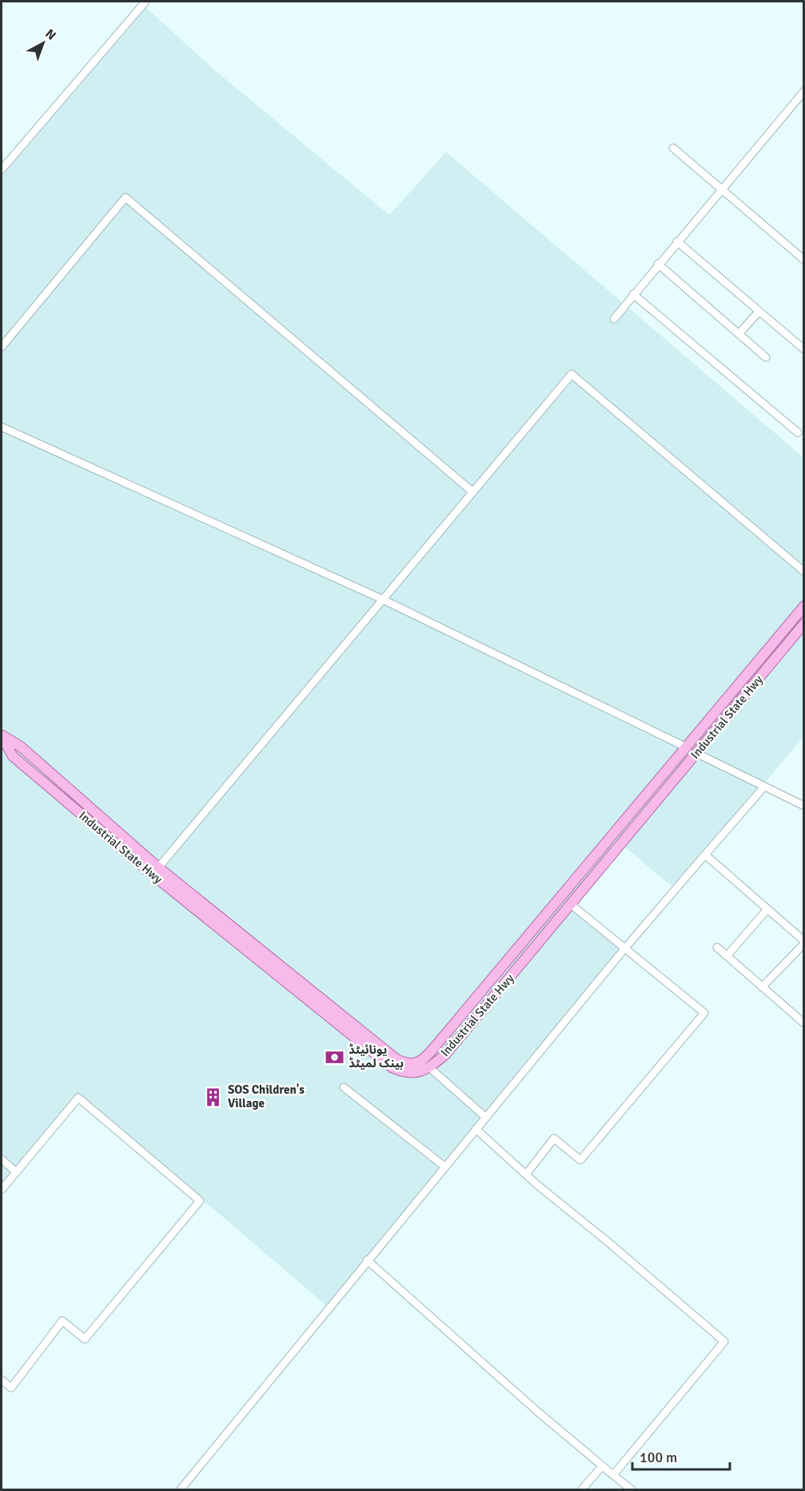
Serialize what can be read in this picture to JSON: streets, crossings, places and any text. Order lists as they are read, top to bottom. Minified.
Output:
{"streets":{"main road":["Industrial State Hwy"]},"places":{"bank":["یونائیٹڈ بینک لمیٹڈ"],"building":["SOS Children's Village"]},"scale_bar":"100 m","north":"top right"}
